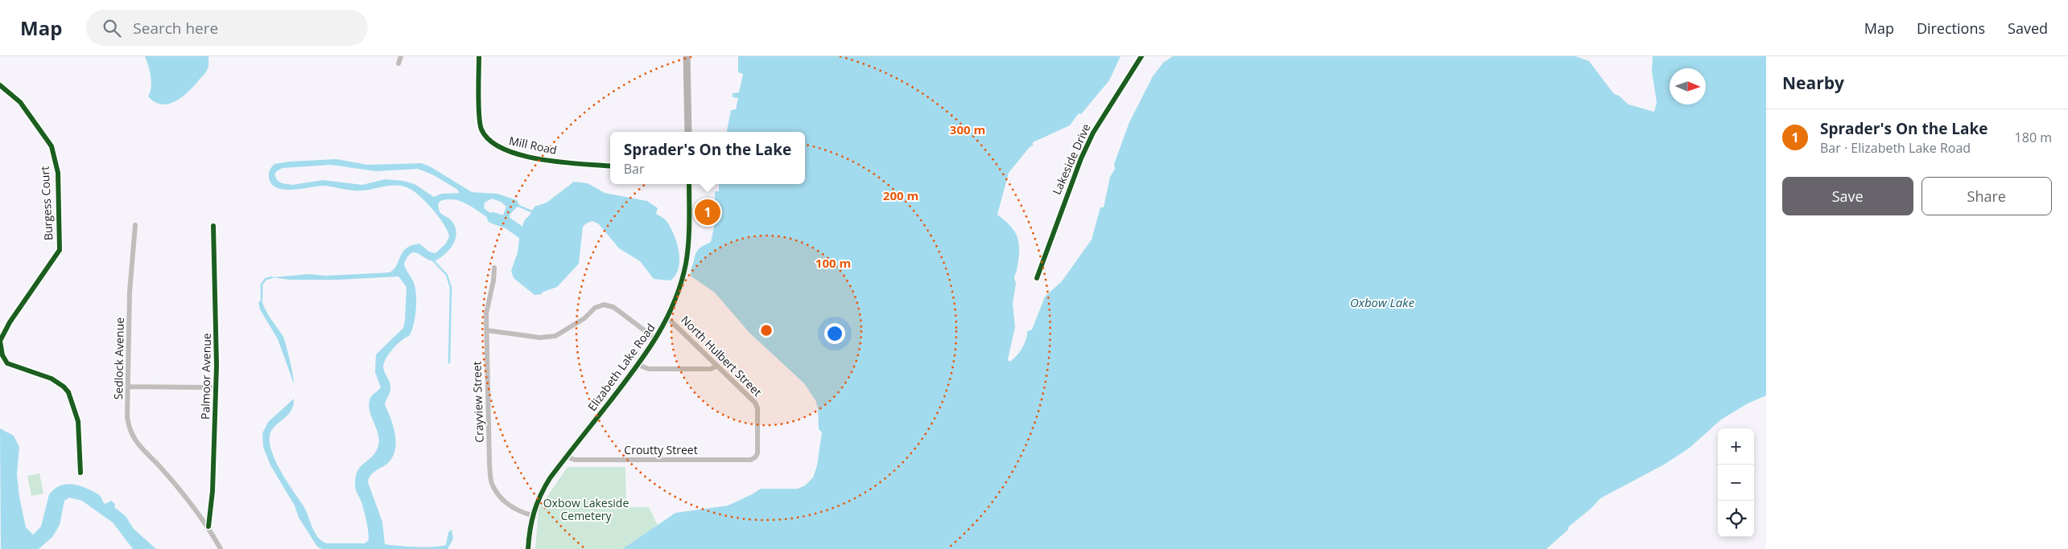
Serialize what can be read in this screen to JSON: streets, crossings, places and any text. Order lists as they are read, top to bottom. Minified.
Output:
{"streets":{"street":["Mill Road","Lakeside Drive","Burgess Court","North Hulbert Street","Sedlock Avenue","Elizabeth Lake Road","Palmoor Avenue","Crayview Street","Croutty Street"]},"crossings":[["North Hulbert Street","Elizabeth Lake Road"],["North Hulbert Street","Croutty Street"],["Sedlock Avenue","Palmoor Avenue"],["Elizabeth Lake Road","Crayview Street"],["Elizabeth Lake Road","Croutty Street"]],"water":["Oxbow Lake"],"parks":["Oxbow Lakeside Cemetery"],"north":"right","page":{"header":"Map","search":"Search here","nav":["Map","Directions","Saved"],"heading":"Nearby","list":[{"mark":"1","name":"Sprader's On the Lake","note":"Bar · Elizabeth Lake Road","value":"180 m"}],"popup":["Sprader's On the Lake","Bar"],"buttons":["Save","Share"],"pins":"1","map_buttons":["+","−"]},"rings":["300 m","200 m","100 m"]}
